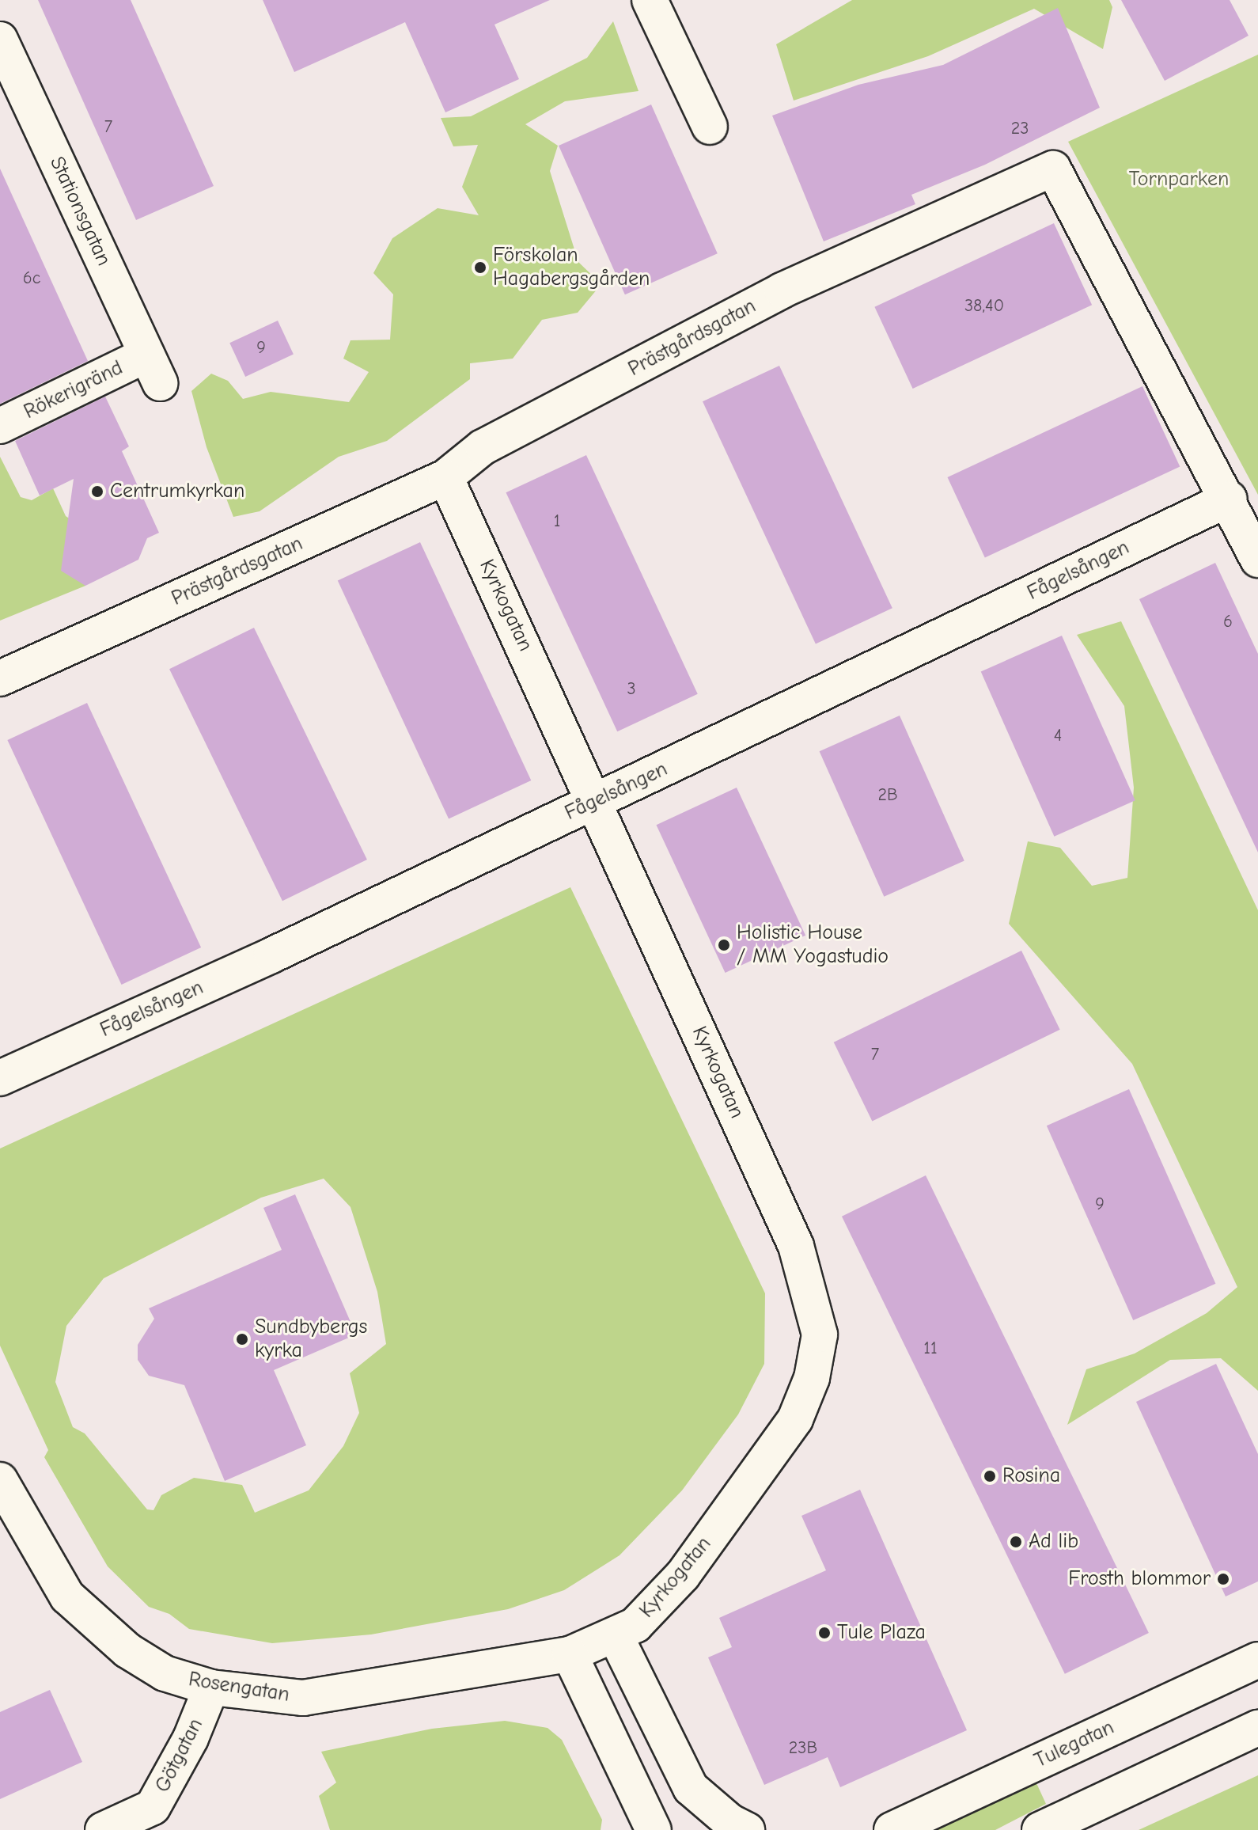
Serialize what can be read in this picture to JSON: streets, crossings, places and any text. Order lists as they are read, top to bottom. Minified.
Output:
{"streets":{"street":["Stationsgatan","Prästgårdsgatan","Rökerigränd","Fågelsången","Kyrkogatan","Rosengatan","Tulegatan","Götgatan"]},"crossings":[["Stationsgatan","Rökerigränd"],["Prästgårdsgatan","Fågelsången"],["Prästgårdsgatan","Kyrkogatan"],["Fågelsången","Kyrkogatan"],["Kyrkogatan","Rosengatan"],["Rosengatan","Götgatan"]],"parks":["Tornparken"],"places":["Förskolan Hagabergsgården","Centrumkyrkan","Holistic House / MM Yogastudio","Sundbybergs kyrka","Rosina","Ad lib","Frosth blommor","Tule Plaza"],"house_numbers":["7","23","6c","38,40","9","1","6","3","4","2B","7","9","11","23B"]}
